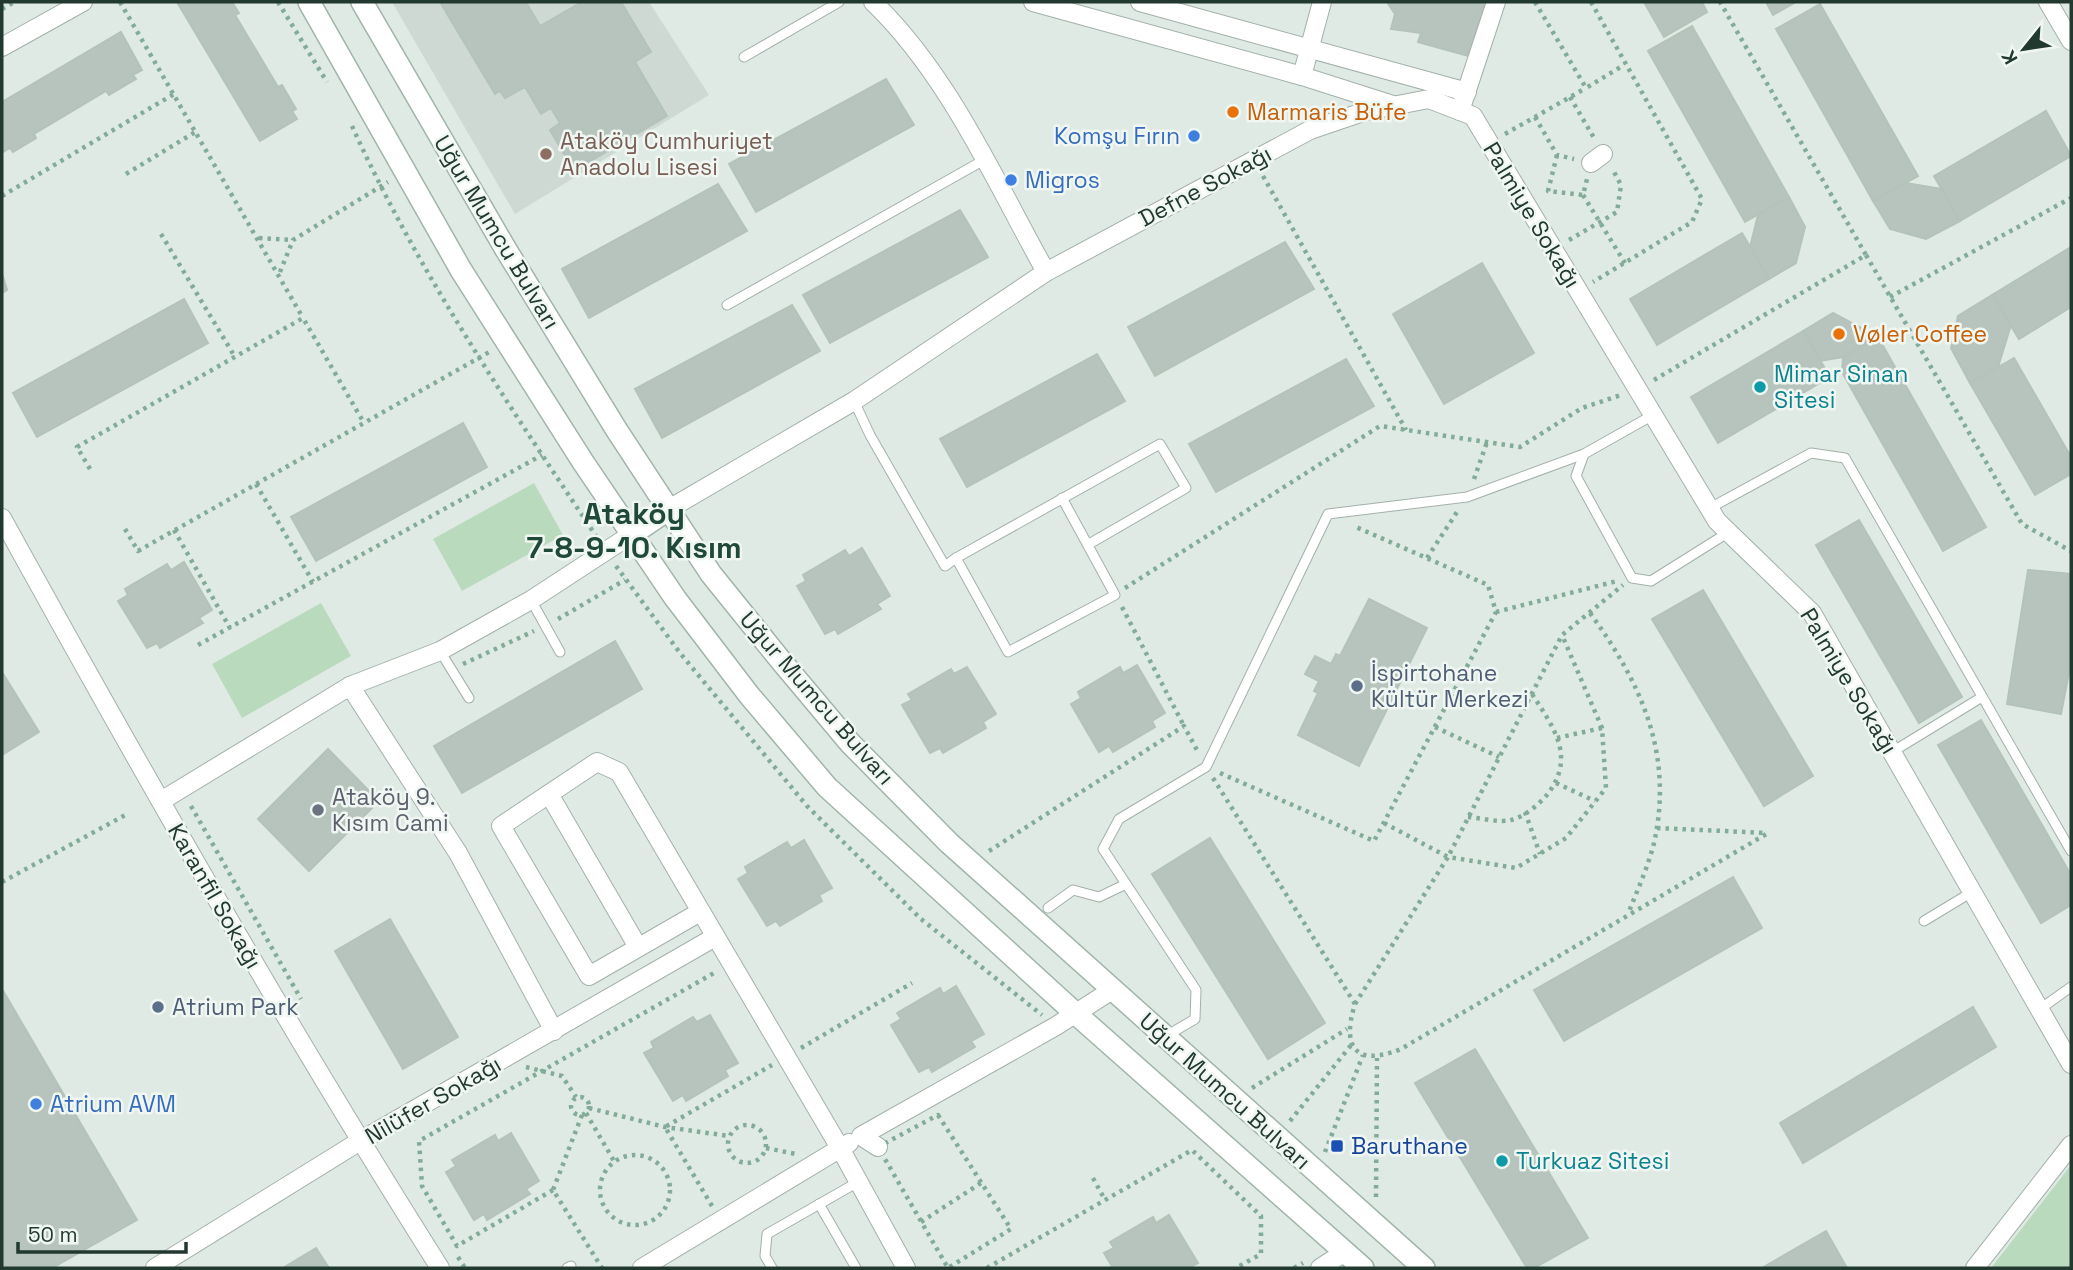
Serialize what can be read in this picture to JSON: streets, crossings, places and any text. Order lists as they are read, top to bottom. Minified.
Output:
{"streets":{"main road":["Uğur Mumcu Bulvarı"],"street":["Defne Sokağı","Palmiye Sokağı","Karanfil Sokağı","Nilüfer Sokağı"]},"crossings":[["Defne Sokağı","Palmiye Sokağı"],["Defne Sokağı","Uğur Mumcu Bulvarı"],["Karanfil Sokağı","Nilüfer Sokağı"]],"districts":["Ataköy 7-8-9-10. Kısım"],"places":{"other":["Marmaris Büfe","Komşu Fırın","Ataköy Cumhuriyet Anadolu Lisesi","Migros","Vøler Coffee","Mimar Sinan Sitesi","İspirtohane Kültür Merkezi","Ataköy 9. Kısım Cami","Atrium Park","Atrium AVM","Turkuaz Sitesi"],"transit":["Baruthane"]},"scale_bar":"50 m","north":"bottom left"}
